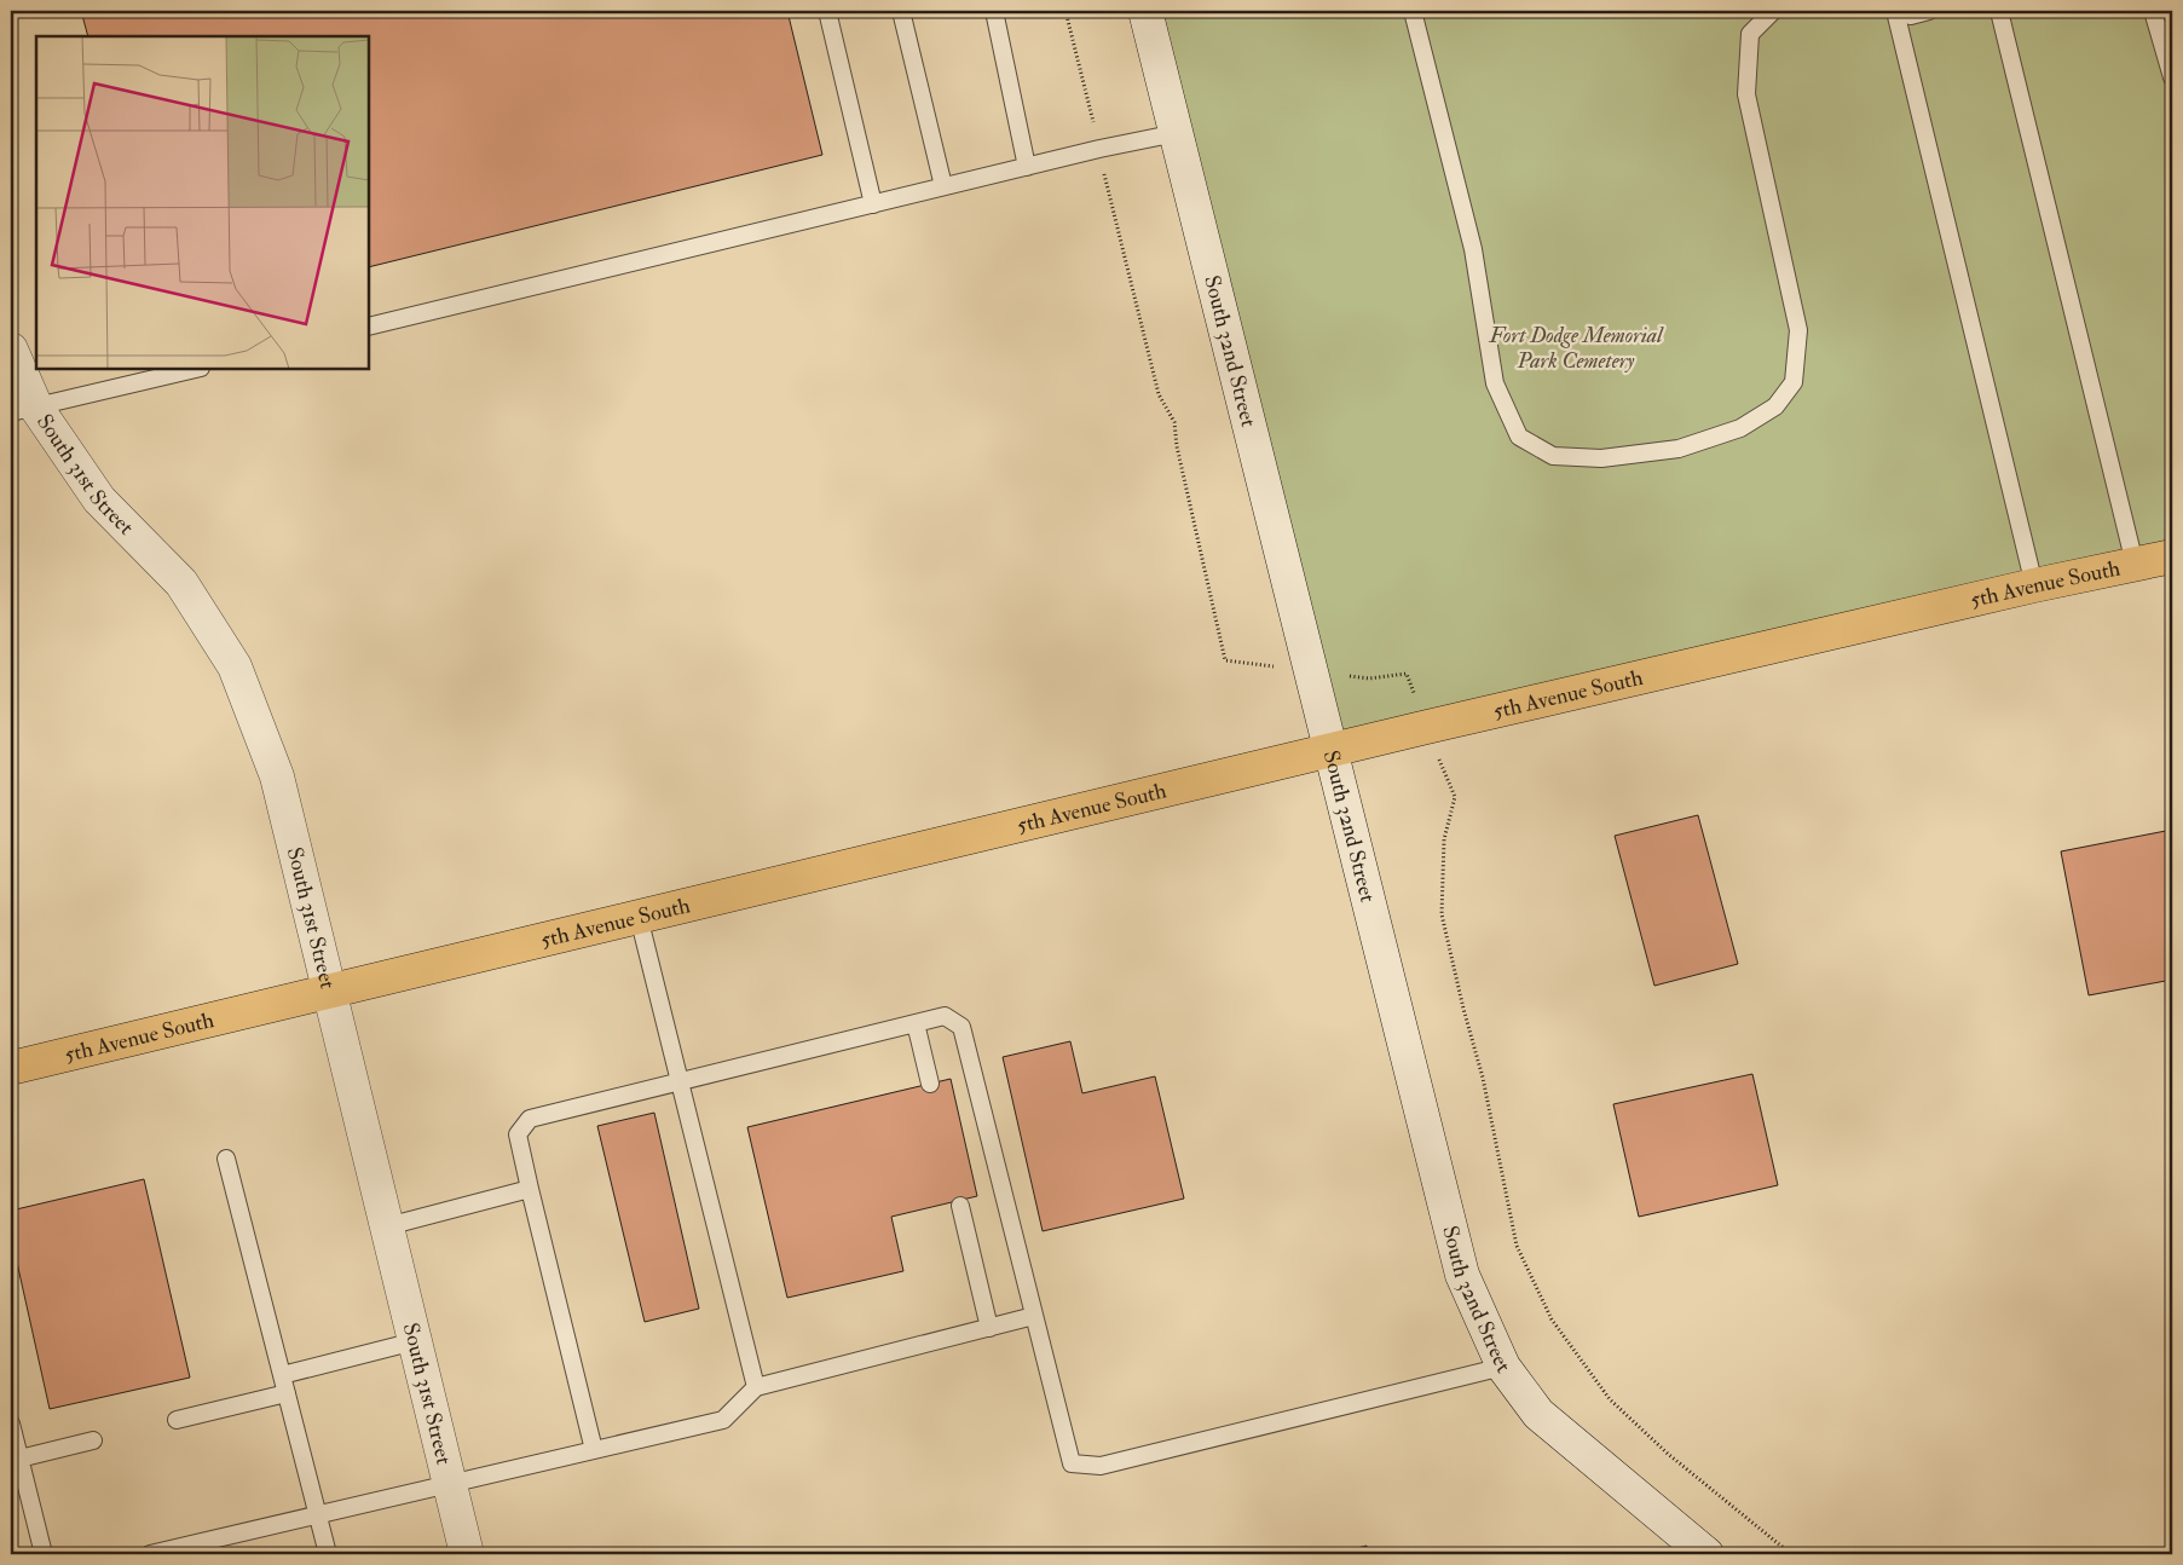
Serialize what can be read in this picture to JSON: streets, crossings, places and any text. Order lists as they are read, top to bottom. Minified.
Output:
{"streets":{"main road":["South 32nd Street","South 31st Street","5th Avenue South"]},"crossings":[["South 32nd Street","5th Avenue South"],["South 31st Street","5th Avenue South"]],"parks":["Fort Dodge Memorial Park Cemetery"]}
